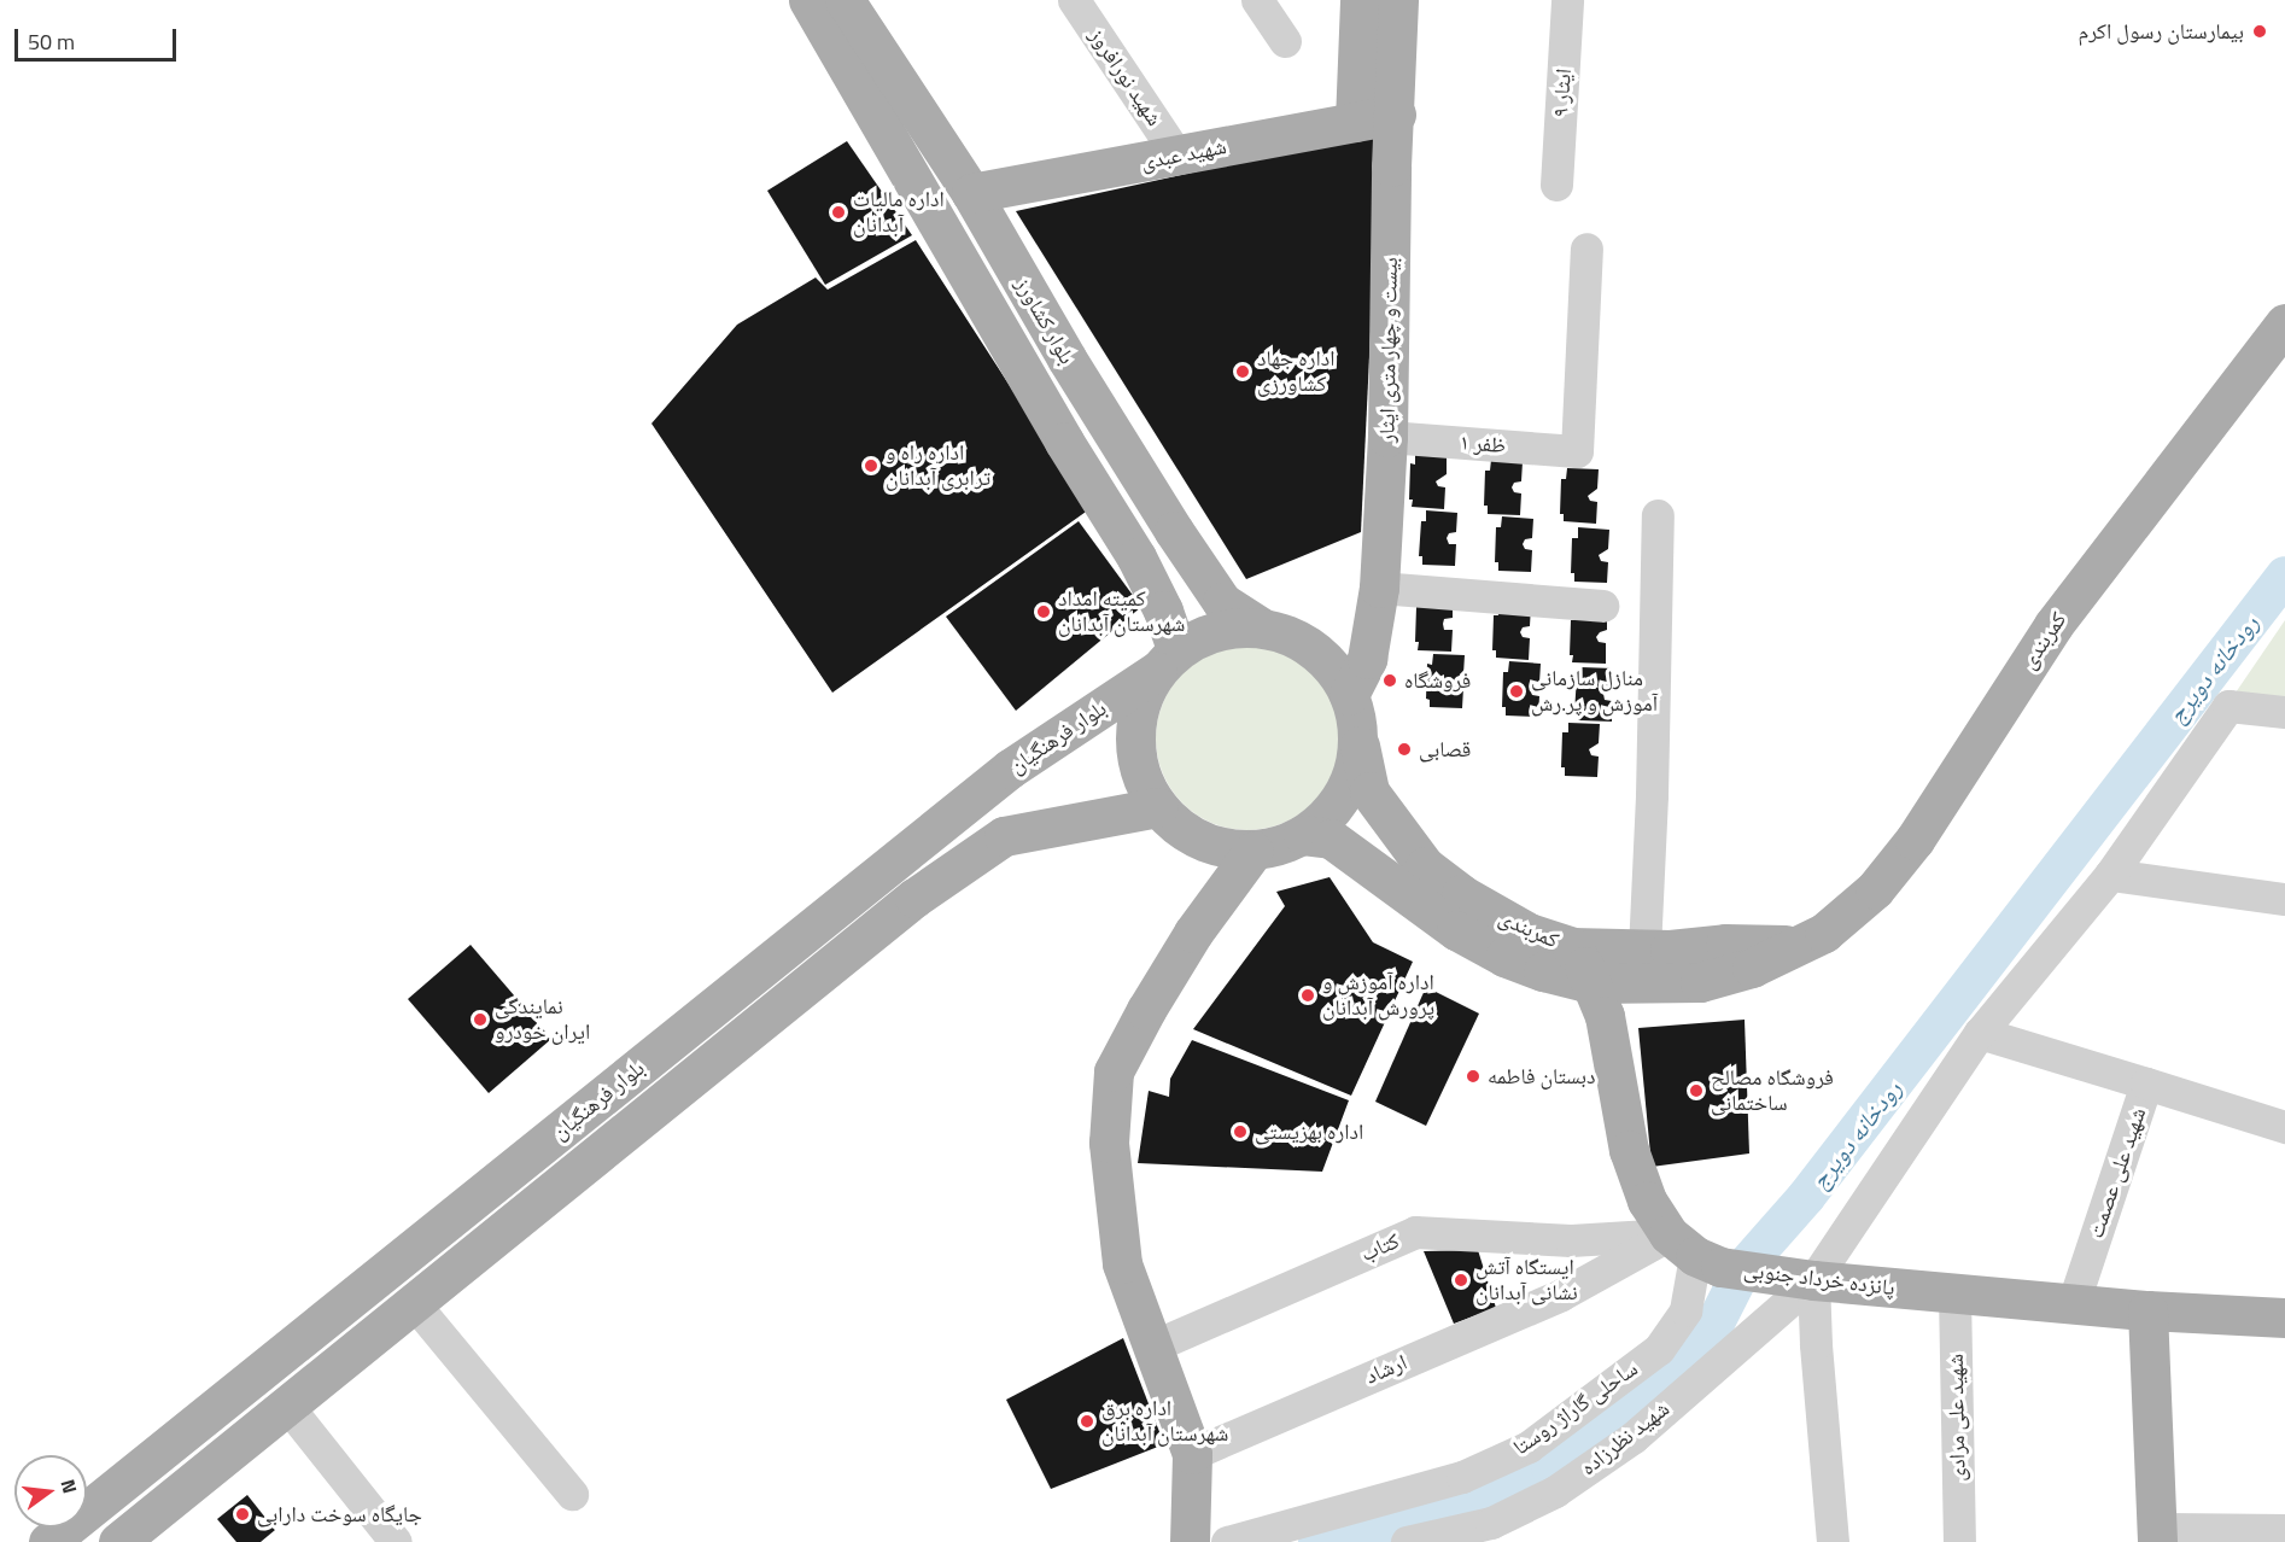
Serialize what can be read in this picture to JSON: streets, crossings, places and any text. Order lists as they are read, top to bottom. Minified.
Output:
{"streets":{"main road":["شهید عبدی","بلوار کشاورز","بیست و چهار متری ایثار","کمربندی","بلوار فرهنگیان","پانزده خرداد جنوبی"],"street":["شهید نورافروز","ایثار ۹","ظفر ۱","شهید علی عصمت","کتاب","ارشاد","ساحلی گاراژ روستا","شهید علی مرادی","شهید نظرزاده"]},"crossings":[["شهید نورافروز","شهید عبدی"],["شهید عبدی","بلوار کشاورز"],["شهید عبدی","بیست و چهار متری ایثار"],["بلوار کشاورز","بیست و چهار متری ایثار"],["بلوار کشاورز","کمربندی"],["بلوار کشاورز","بلوار فرهنگیان"],["بیست و چهار متری ایثار","ظفر ۱"],["بیست و چهار متری ایثار","کمربندی"],["بیست و چهار متری ایثار","بلوار فرهنگیان"],["کمربندی","بلوار فرهنگیان"],["شهید علی عصمت","پانزده خرداد جنوبی"],["شهید علی عصمت","شهید نظرزاده"],["کتاب","پانزده خرداد جنوبی"],["کتاب","ارشاد"],["کتاب","ساحلی گاراژ روستا"],["پانزده خرداد جنوبی","ارشاد"],["پانزده خرداد جنوبی","ساحلی گاراژ روستا"],["پانزده خرداد جنوبی","شهید علی مرادی"],["پانزده خرداد جنوبی","شهید نظرزاده"],["ارشاد","ساحلی گاراژ روستا"]],"water":["رودخانه دویرج"],"places":["بیمارستان رسول اکرم","اداره مالیات آبدانان","اداره جهاد کشاورزی","اداره راه و ترابری آبدانان","کمیته امداد شهرستان آبدانان","فروشگاه","منازل سازمانی آموزش و پر.رش","قصابی","اداره آموزش و پرورش آبدانان","نمایندگی ایران خودرو","دبستان فاطمه","فروشگاه مصالح ساختمانی","اداره بهزیستی","ایستگاه آتش نشانی آبدانان","اداره برق شهرستان آبدانان","جایگاه سوخت دارابی"],"scale_bar":"50 m","north":"right"}
